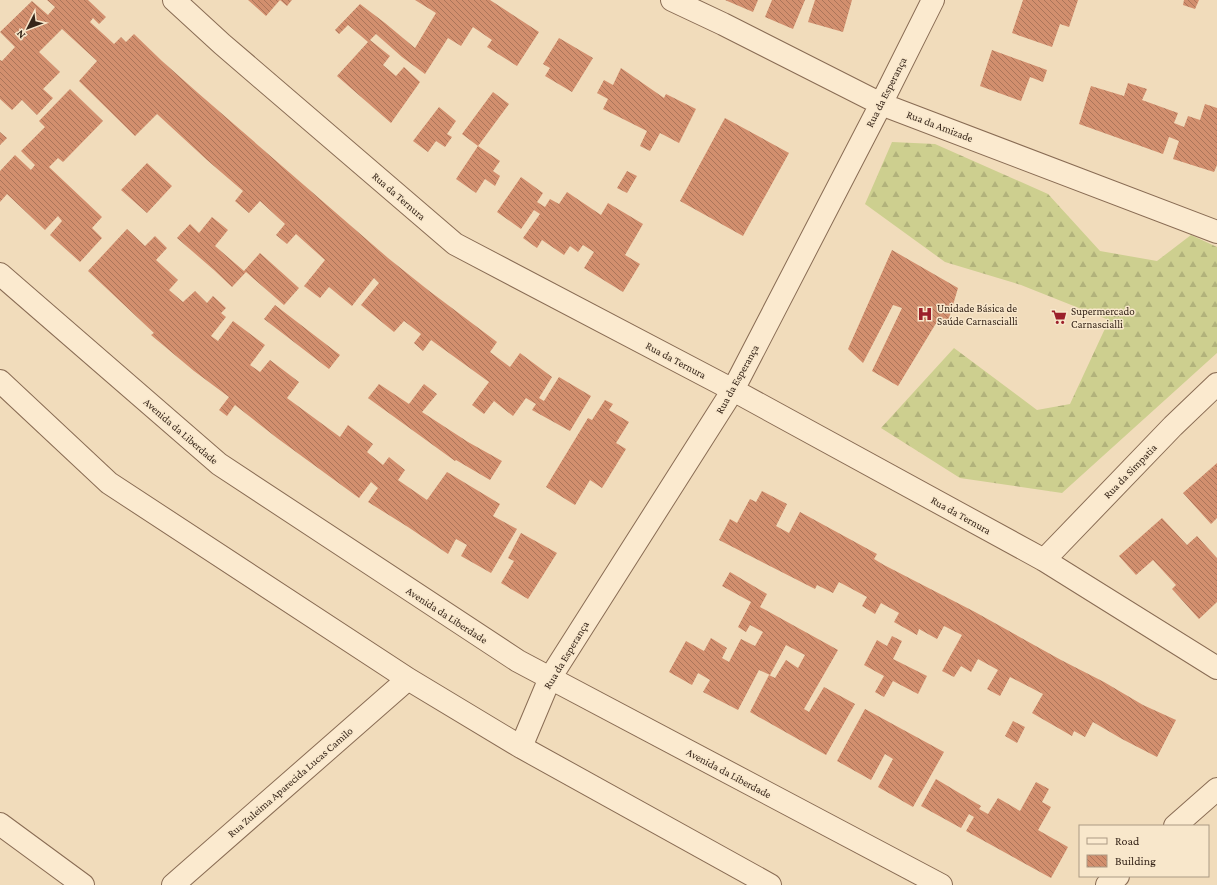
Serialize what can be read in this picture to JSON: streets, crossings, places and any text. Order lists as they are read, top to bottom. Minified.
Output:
{"streets":{"street":["Rua da Esperança","Rua da Amizade","Rua da Ternura","Avenida da Liberdade","Rua da Simpatia","Rua Zuleima Aparecida Lucas Camilo"]},"crossings":[["Rua da Esperança","Rua da Amizade"],["Rua da Esperança","Rua da Ternura"],["Rua da Esperança","Avenida da Liberdade"],["Rua da Ternura","Rua da Simpatia"]],"places":{"hospital":["Unidade Básica de Saúde Carnascialli"],"supermarket":["Supermercado Carnascialli"]},"legend":["Road","Building"],"north":"bottom left"}
